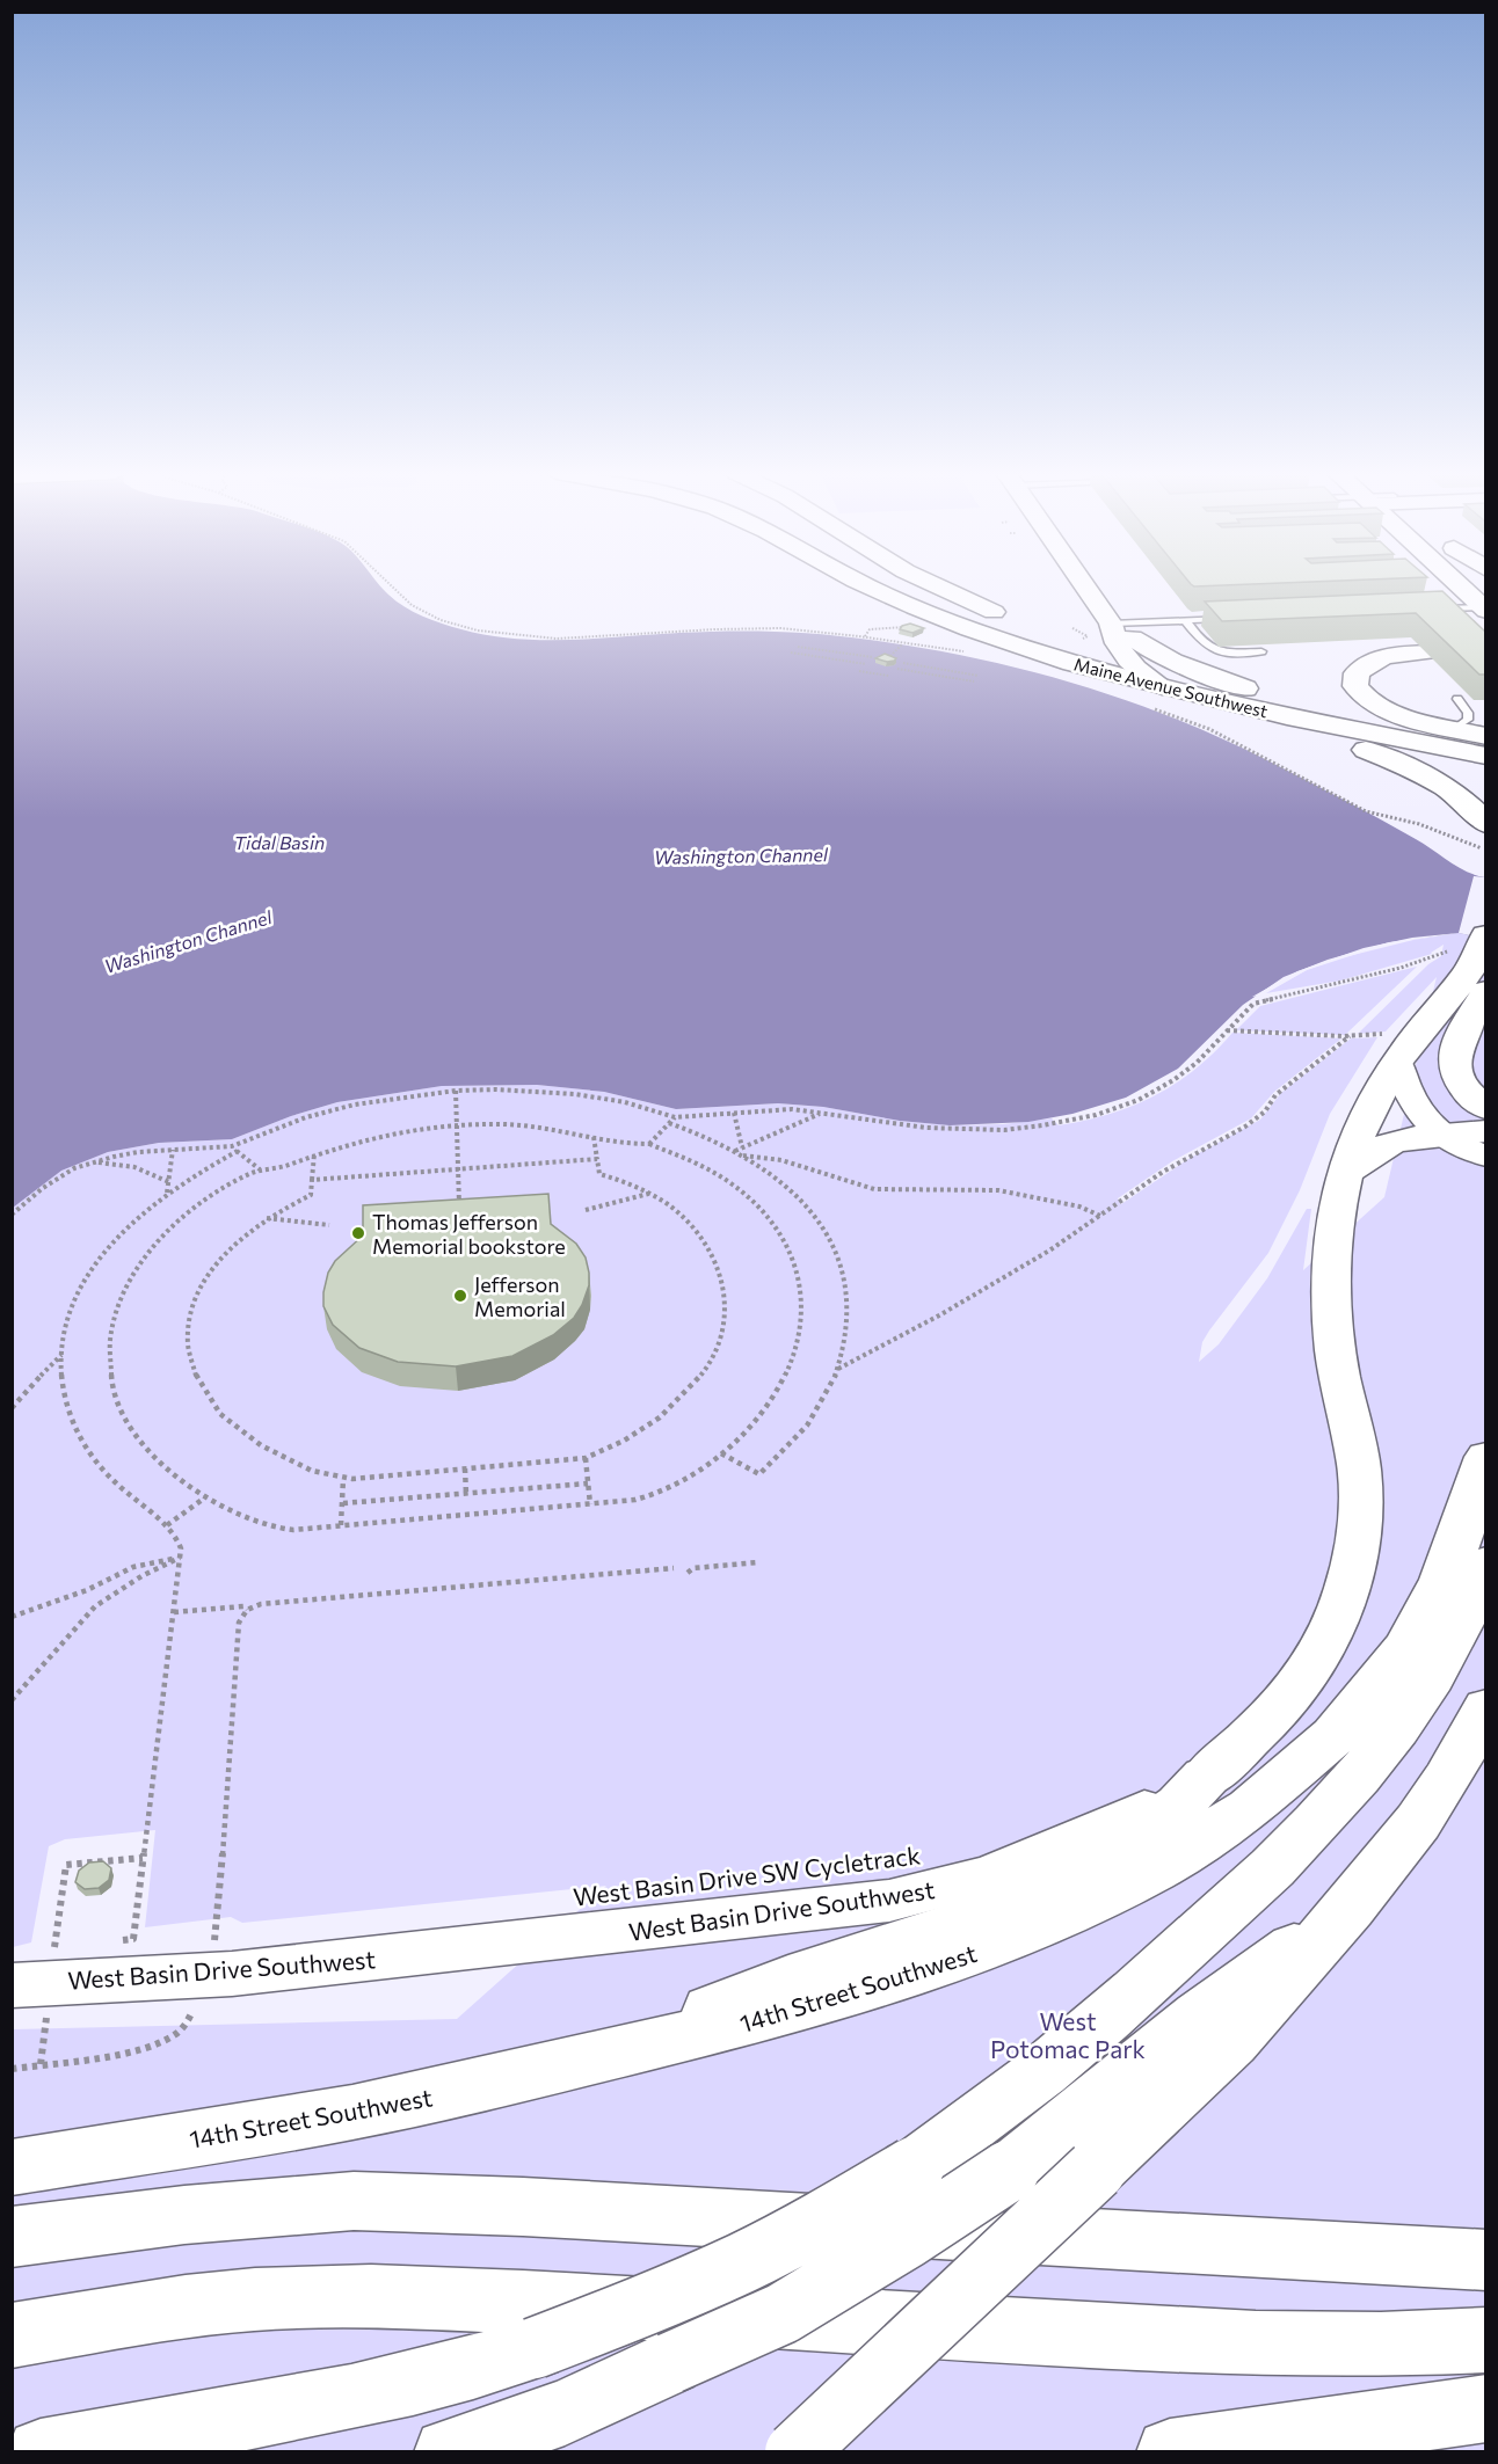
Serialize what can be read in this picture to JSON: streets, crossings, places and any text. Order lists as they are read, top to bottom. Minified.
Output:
{"streets":{"main road":["Maine Avenue Southwest","West Basin Drive Southwest","14th Street Southwest"]},"water":["Tidal Basin","Washington Channel"],"parks":["West Potomac Park"],"places":["Thomas Jefferson Memorial bookstore","Jefferson Memorial"]}
